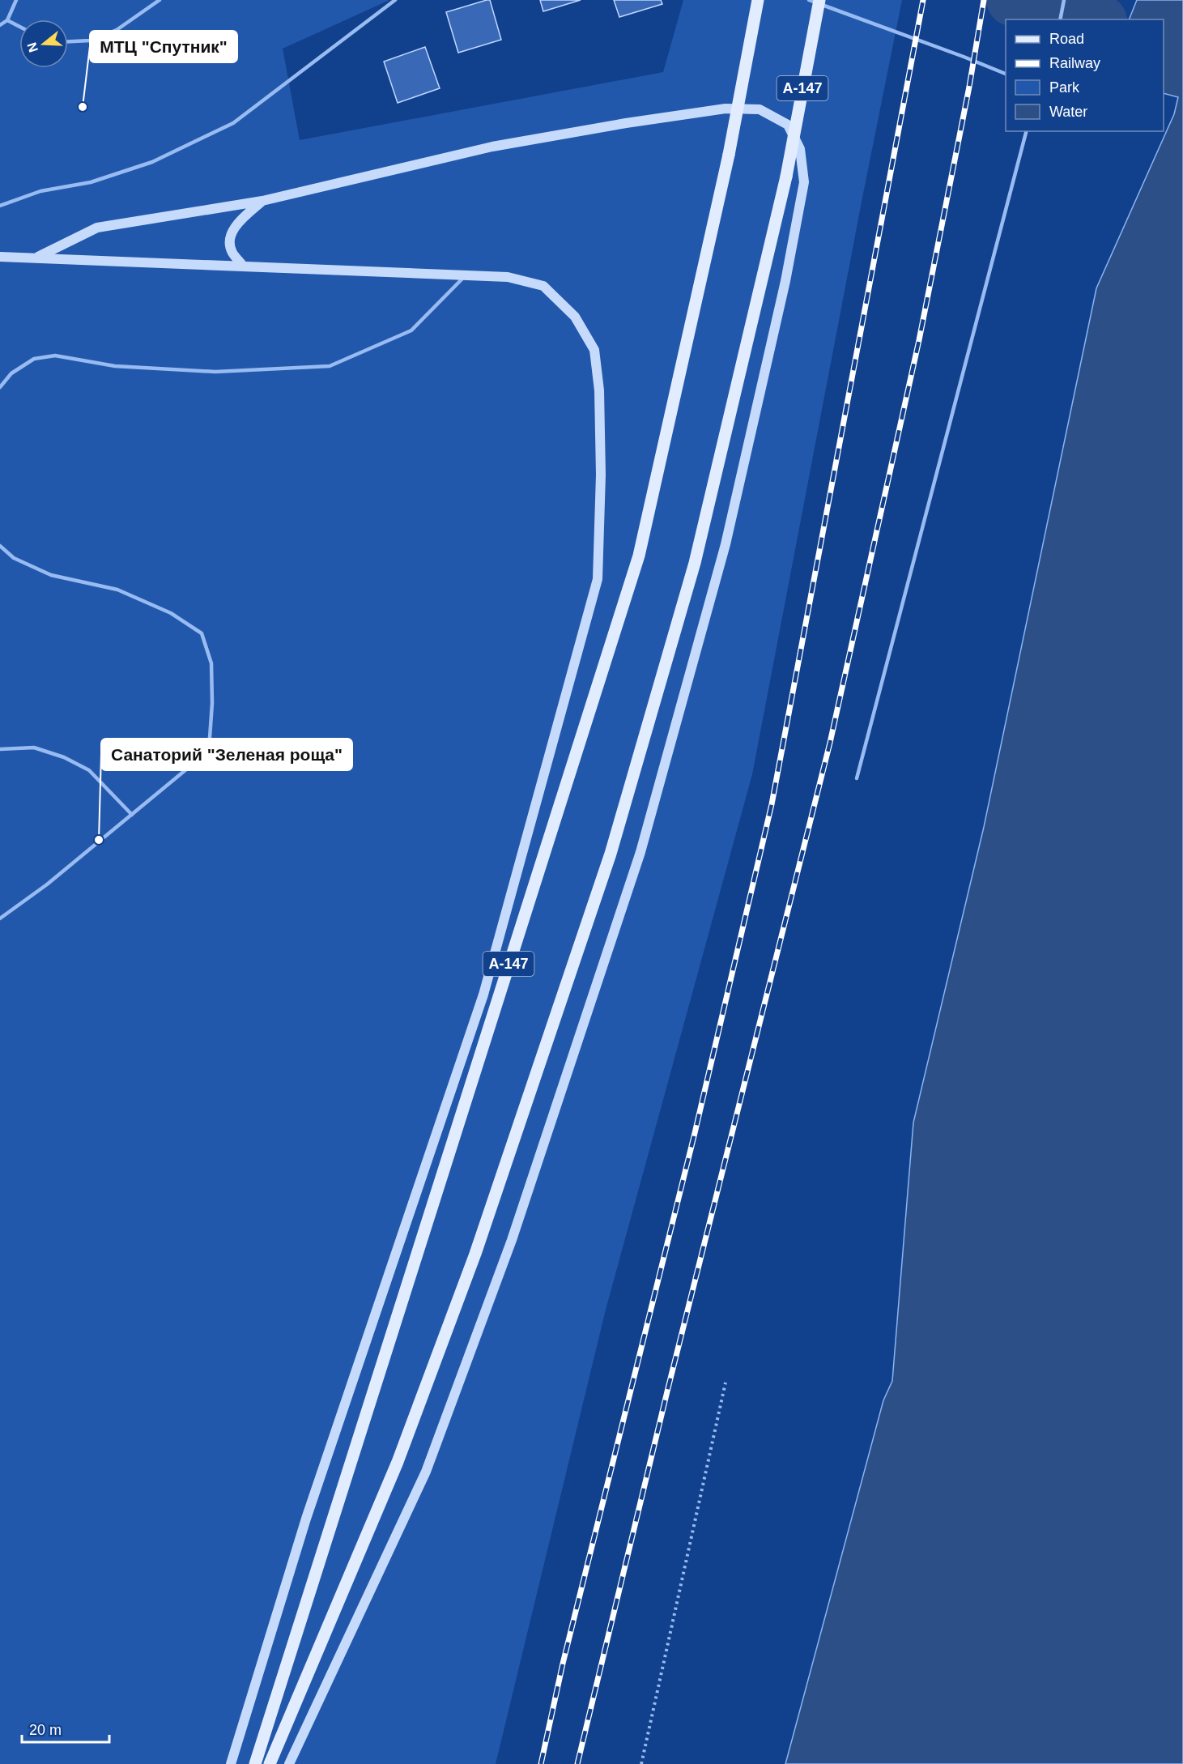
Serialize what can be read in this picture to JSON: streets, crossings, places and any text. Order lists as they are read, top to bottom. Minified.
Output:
{"streets":{"main road":["А-147"]},"places":["МТЦ \"Спутник\"","Санаторий \"Зеленая роща\""],"legend":["Road","Railway","Park","Water"],"scale_bar":"20 m","north":"left"}
